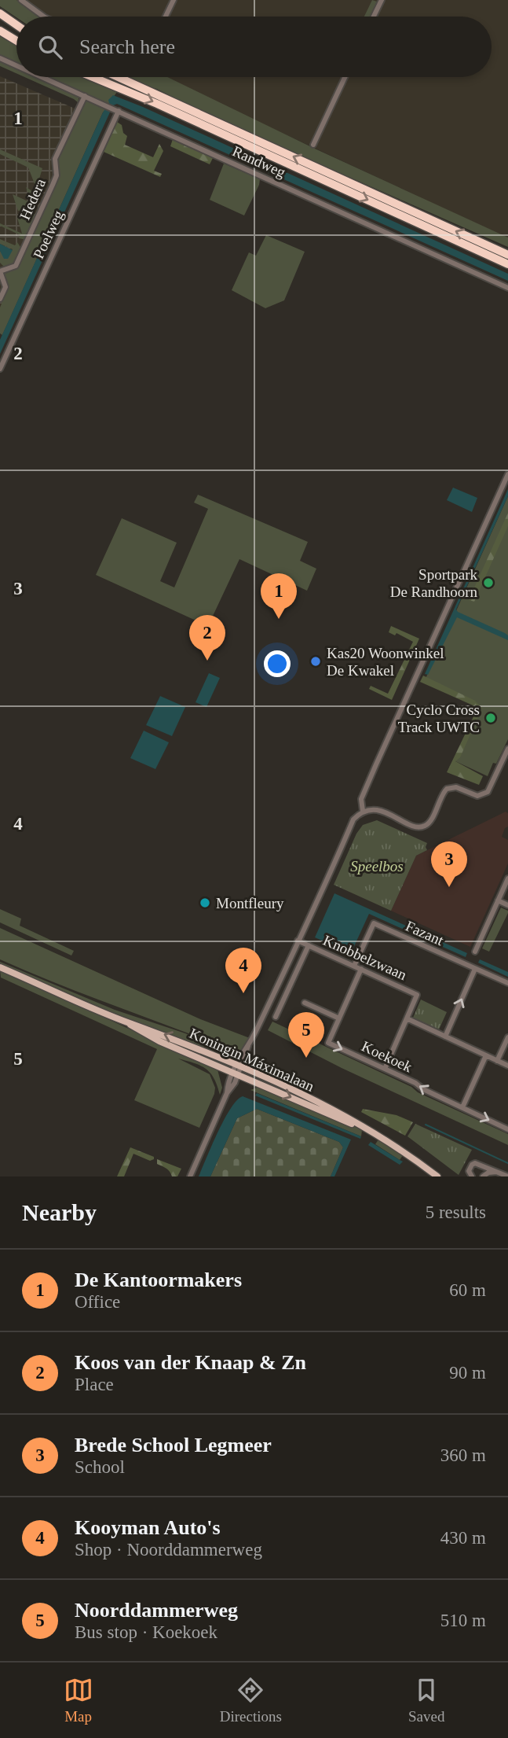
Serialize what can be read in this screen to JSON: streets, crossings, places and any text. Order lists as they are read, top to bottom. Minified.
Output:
{"streets":{"main road":["Koningin Máximalaan"],"street":["Randweg","Hedera","Poelweg","Fazant","Knobbelzwaan","Koekoek"]},"crossings":[["Randweg","Hedera"],["Randweg","Poelweg"],["Fazant","Knobbelzwaan"],["Knobbelzwaan","Koekoek"]],"parks":["Speelbos"],"places":["Sportpark De Randhoorn","Kas20 Woonwinkel De Kwakel","Cyclo Cross Track UWTC","Montfleury"],"page":{"search":"Search here","pins":["1","2","3","4","5"],"heading":["Nearby","5 results"],"list":[{"mark":"1","name":"De Kantoormakers","note":"Office","value":"60 m"},{"mark":"2","name":"Koos van der Knaap & Zn","note":"Place","value":"90 m"},{"mark":"3","name":"Brede School Legmeer","note":"School","value":"360 m"},{"mark":"4","name":"Kooyman Auto's","note":"Shop · Noorddammerweg","value":"430 m"},{"mark":"5","name":"Noorddammerweg","note":"Bus stop · Koekoek","value":"510 m"}],"nav":["Map","Directions","Saved"]},"grid":{"rows":["1","2","3","4","5"]}}
